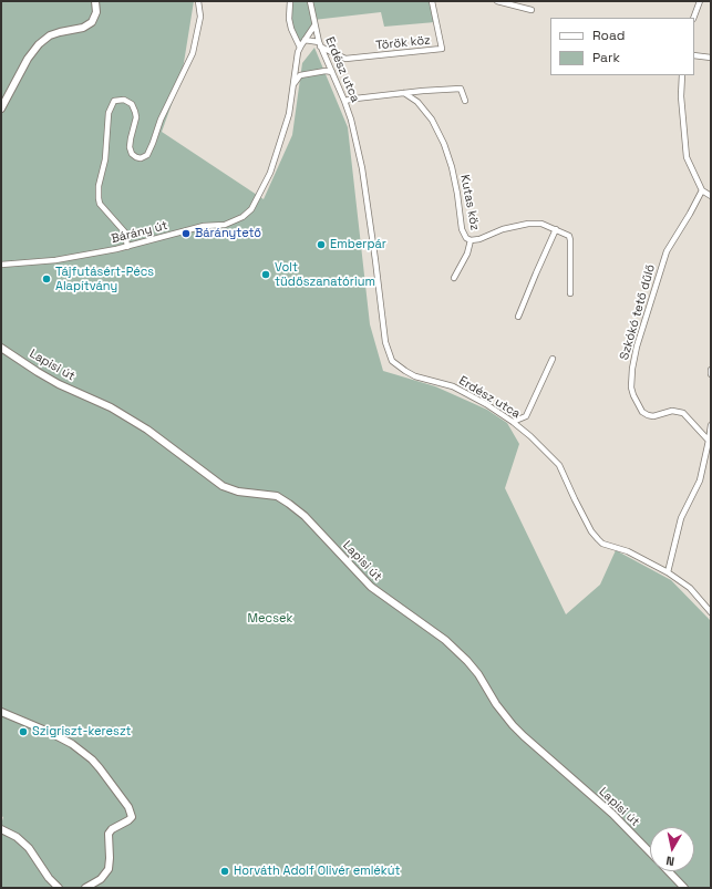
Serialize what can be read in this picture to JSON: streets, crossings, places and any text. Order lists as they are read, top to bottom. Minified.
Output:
{"streets":{"street":["Török köz","Erdész utca","Kutas köz","Bárány út","Szkókó tető dűlő","Lapisi út"]},"crossings":[["Török köz","Erdész utca"],["Erdész utca","Bárány út"]],"parks":["Mecsek"],"places":["Báránytető","Emberpár","Volt tüdőszanatórium","Tájfutásért-Pécs Alapítvány","Szigriszt-kereszt","Horváth Adolf Olivér emlékút"],"legend":["Road","Park"],"north":"bottom"}
